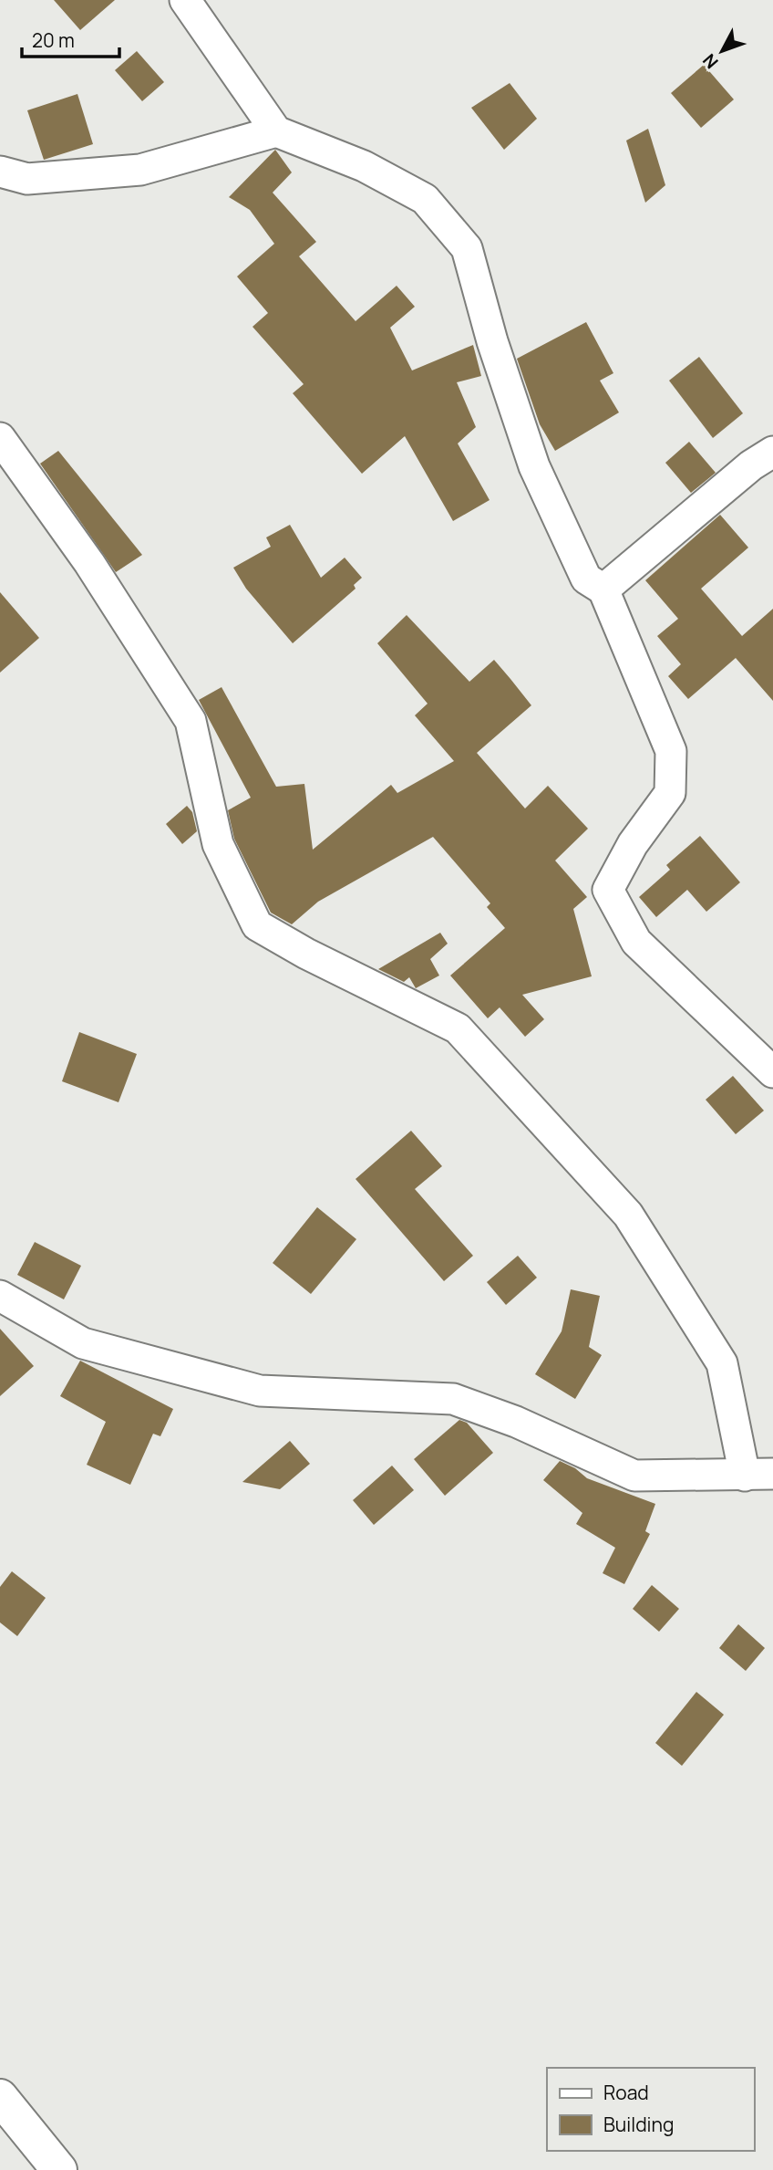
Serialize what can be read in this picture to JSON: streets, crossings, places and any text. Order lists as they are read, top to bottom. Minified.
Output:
{"legend":["Road","Building"],"scale_bar":"20 m","north":"bottom left"}
